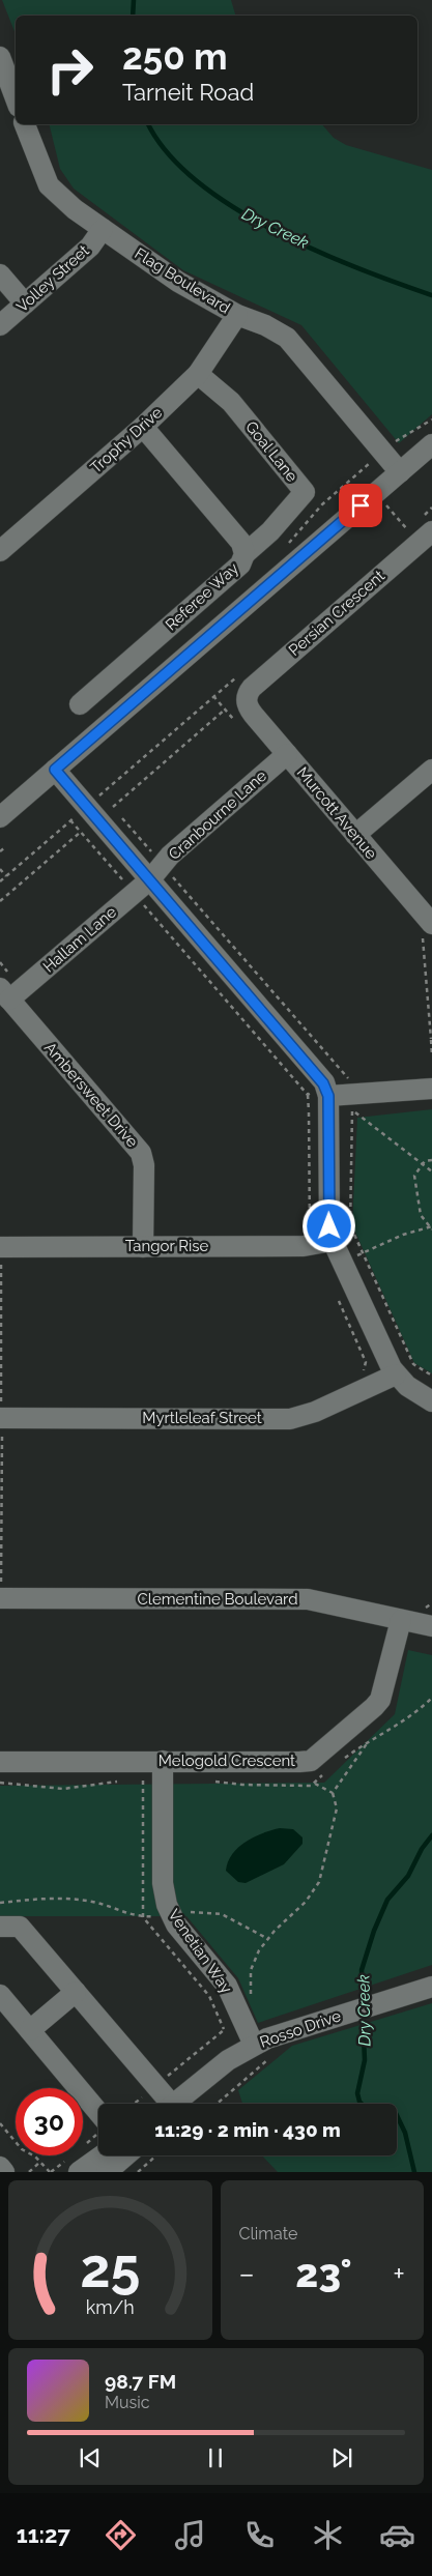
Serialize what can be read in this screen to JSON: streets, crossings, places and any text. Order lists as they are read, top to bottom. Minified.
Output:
{"streets":{"street":["Volley Street","Flag Boulevard","Trophy Drive","Goal Lane","Referee Way","Persian Crescent","Murcott Avenue","Cranbourne Lane","Hallam Lane","Ambersweet Drive","Tangor Rise","Myrtleleaf Street","Clementine Boulevard","Melogold Crescent","Venetian Way","Rosso Drive"]},"crossings":[["Volley Street","Flag Boulevard"],["Flag Boulevard","Trophy Drive"],["Trophy Drive","Goal Lane"],["Trophy Drive","Referee Way"],["Goal Lane","Referee Way"],["Persian Crescent","Murcott Avenue"],["Murcott Avenue","Cranbourne Lane"],["Cranbourne Lane","Hallam Lane"],["Hallam Lane","Ambersweet Drive"],["Ambersweet Drive","Tangor Rise"],["Clementine Boulevard","Melogold Crescent"],["Melogold Crescent","Venetian Way"],["Venetian Way","Rosso Drive"]],"water":["Dry Creek"],"page":{"turn":["250 m","Tarneit Road"],"limit":"30","trip":"11:29 · 2 min · 430 m","tile":"Climate","heat":["−","23°","+"],"song":["98.7 FM","Music"],"tabs":"11:27","gauge":["25","km/h"]}}
